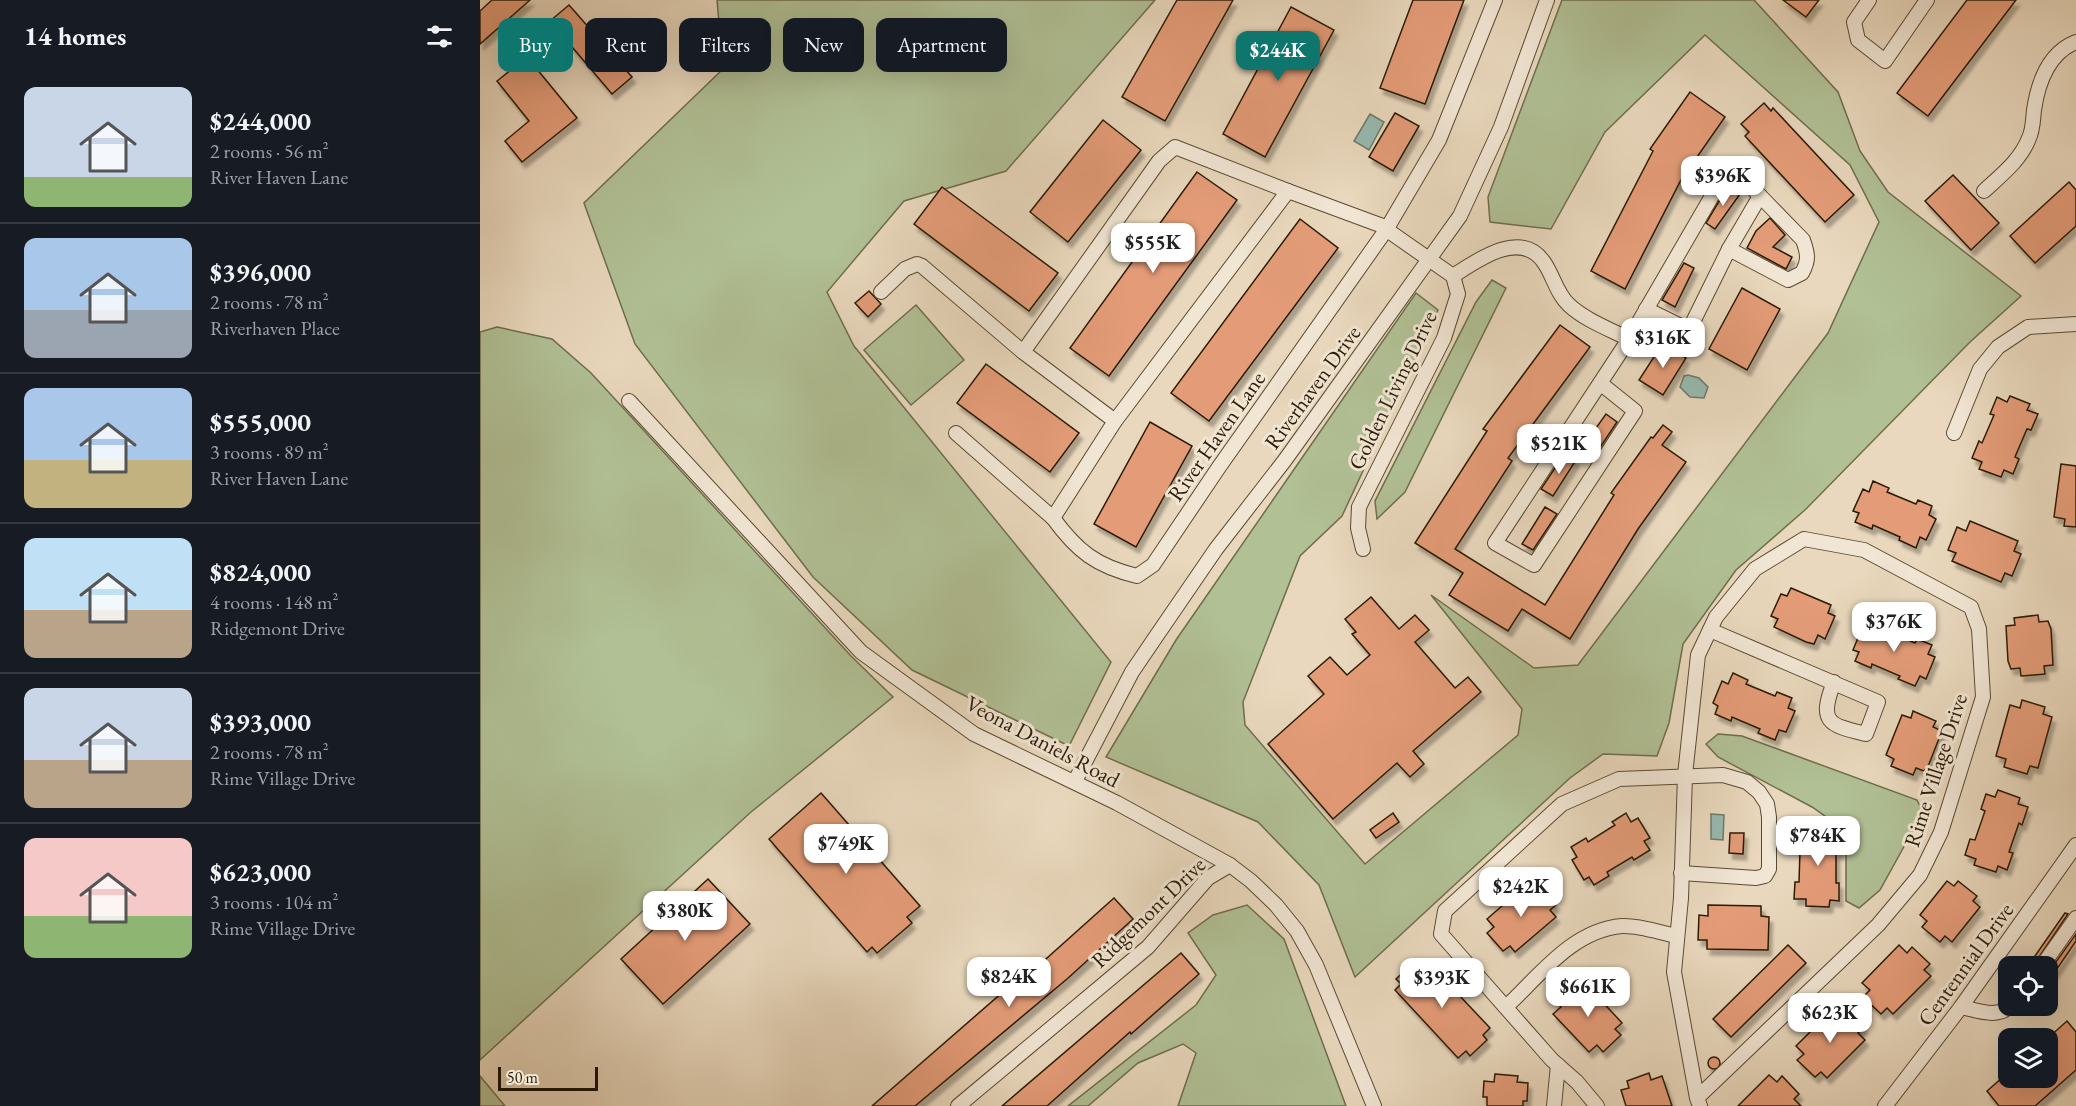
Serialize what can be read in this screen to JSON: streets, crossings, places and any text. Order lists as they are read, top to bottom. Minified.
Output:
{"streets":{"street":["Riverhaven Drive","Golden Living Drive","River Haven Lane","Veona Daniels Road","Rime Village Drive","Ridgemont Drive","Centennial Drive"]},"crossings":[["Riverhaven Drive","Veona Daniels Road"],["Veona Daniels Road","Ridgemont Drive"]],"scale_bar":"50 m","page":{"heading":"14 homes","chip":["Buy","Rent","Filters","New","Apartment"],"price":["$244K","$396K","$555K","$316K","$521K","$376K","$784K","$749K","$242K","$380K","$824K","$393K","$661K","$623K"],"list":[{"name":"$244,000","note":"2 rooms · 56 m² · River Haven Lane"},{"name":"$396,000","note":"2 rooms · 78 m² · Riverhaven Place"},{"name":"$555,000","note":"3 rooms · 89 m² · River Haven Lane"},{"name":"$824,000","note":"4 rooms · 148 m² · Ridgemont Drive"},{"name":"$393,000","note":"2 rooms · 78 m² · Rime Village Drive"},{"name":"$623,000","note":"3 rooms · 104 m² · Rime Village Drive"}],"scale":"50 m"}}
